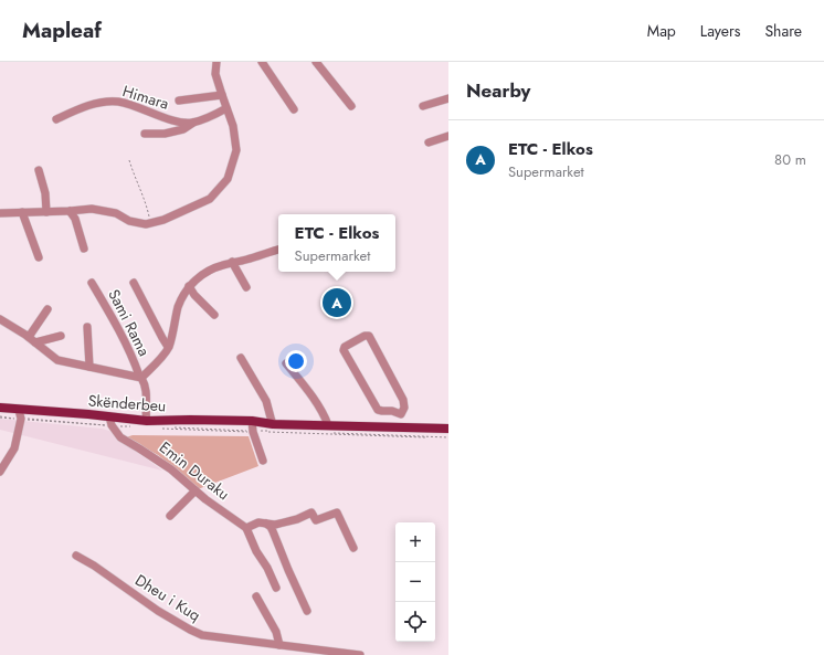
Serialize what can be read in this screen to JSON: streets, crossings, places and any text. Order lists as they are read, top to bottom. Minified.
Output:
{"streets":{"main road":["Skënderbeu"],"street":["Himara","Sami Rama","Emin Duraku","Dheu i Kuq"]},"crossings":[["Sami Rama","Skënderbeu"],["Skënderbeu","Emin Duraku"]],"page":{"header":"Mapleaf","nav":["Map","Layers","Share"],"heading":"Nearby","list":[{"mark":"A","name":"ETC - Elkos","note":"Supermarket","value":"80 m"}],"popup":["ETC - Elkos","Supermarket"],"pins":"A","map_buttons":["+","−"]}}
